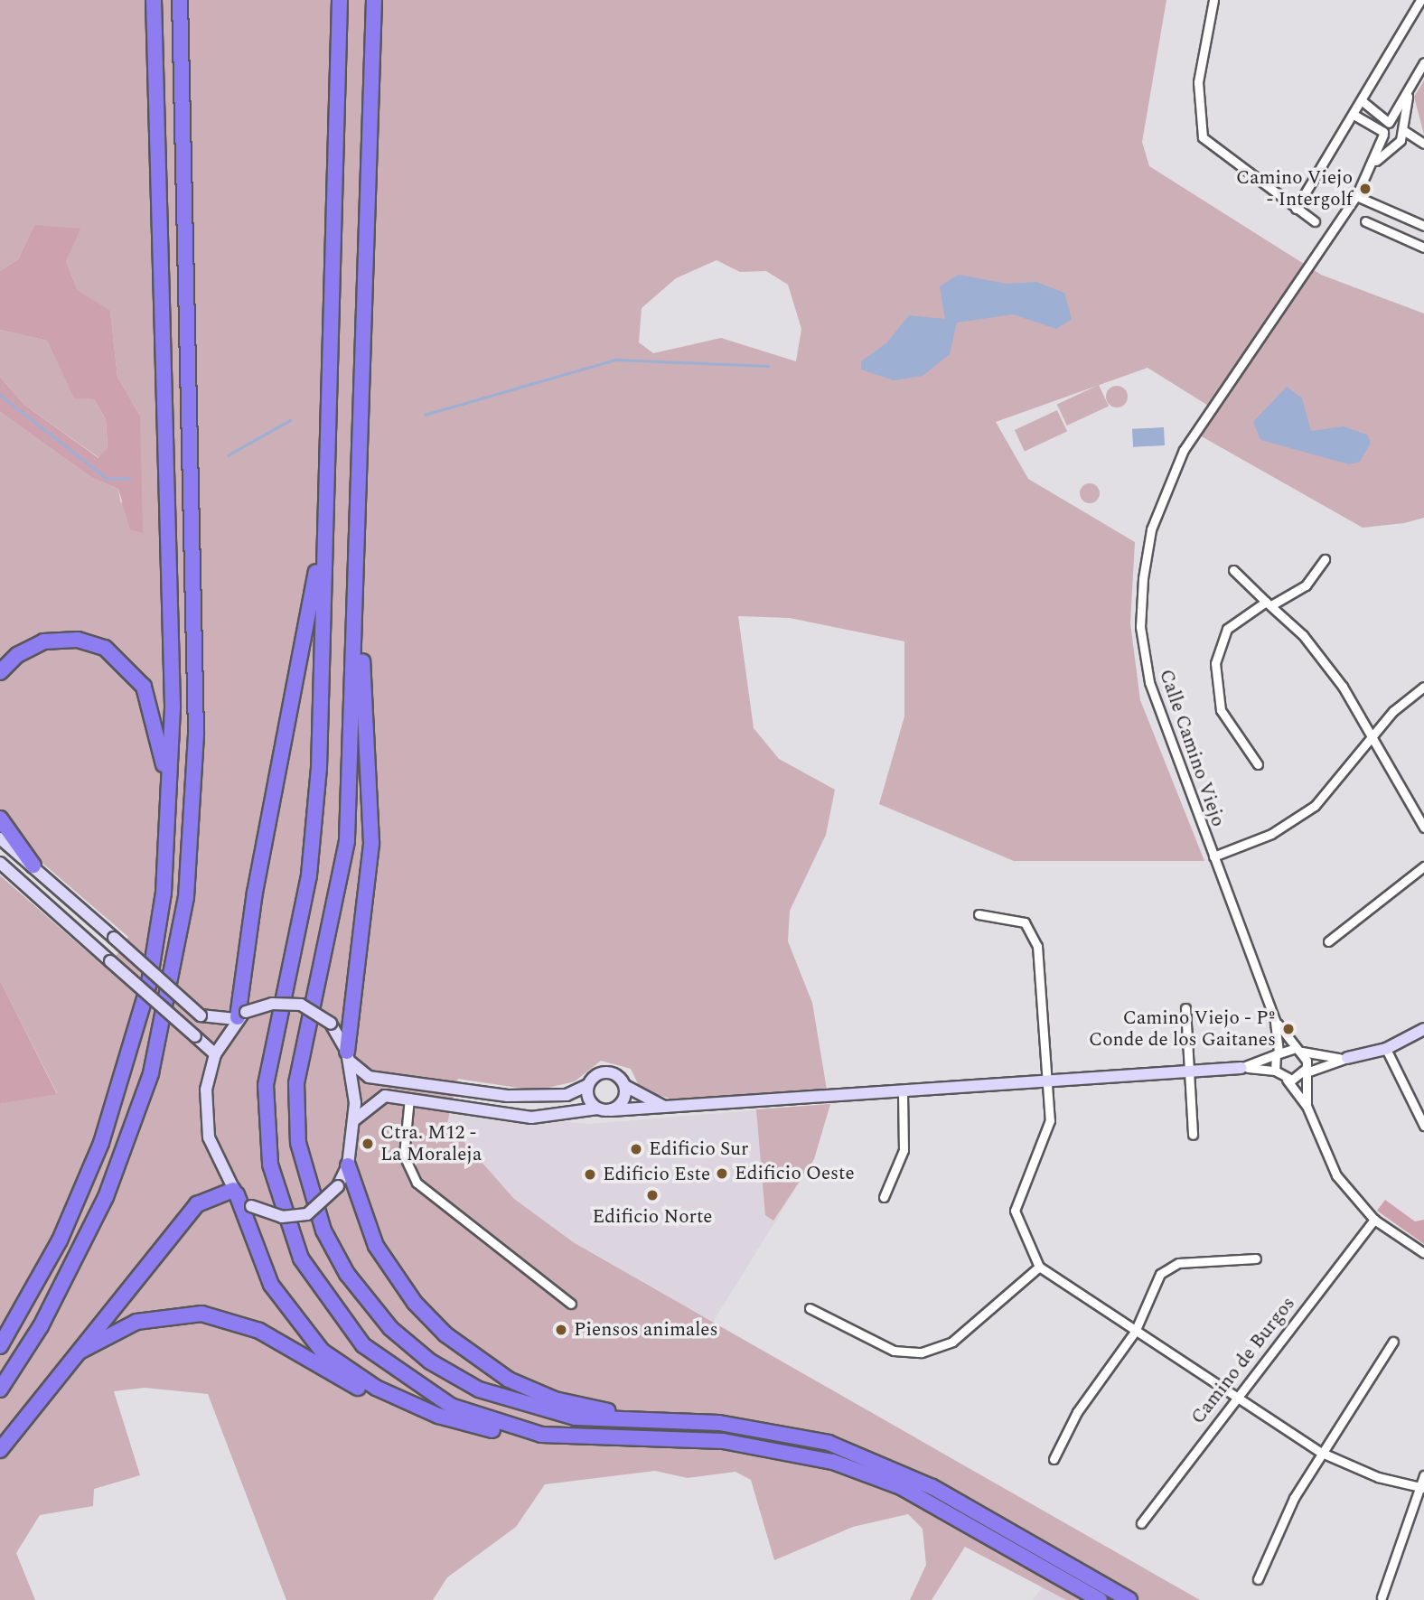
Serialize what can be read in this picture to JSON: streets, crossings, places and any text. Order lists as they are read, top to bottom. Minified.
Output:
{"streets":{"street":["Calle Camino Viejo","Camino de Burgos"]},"places":["Camino Viejo - Intergolf","Camino Viejo - Pº Conde de los Gaitanes","Ctra. M12 - La Moraleja","Edificio Sur","Edificio Oeste","Edificio Este","Edificio Norte","Piensos animales"]}
